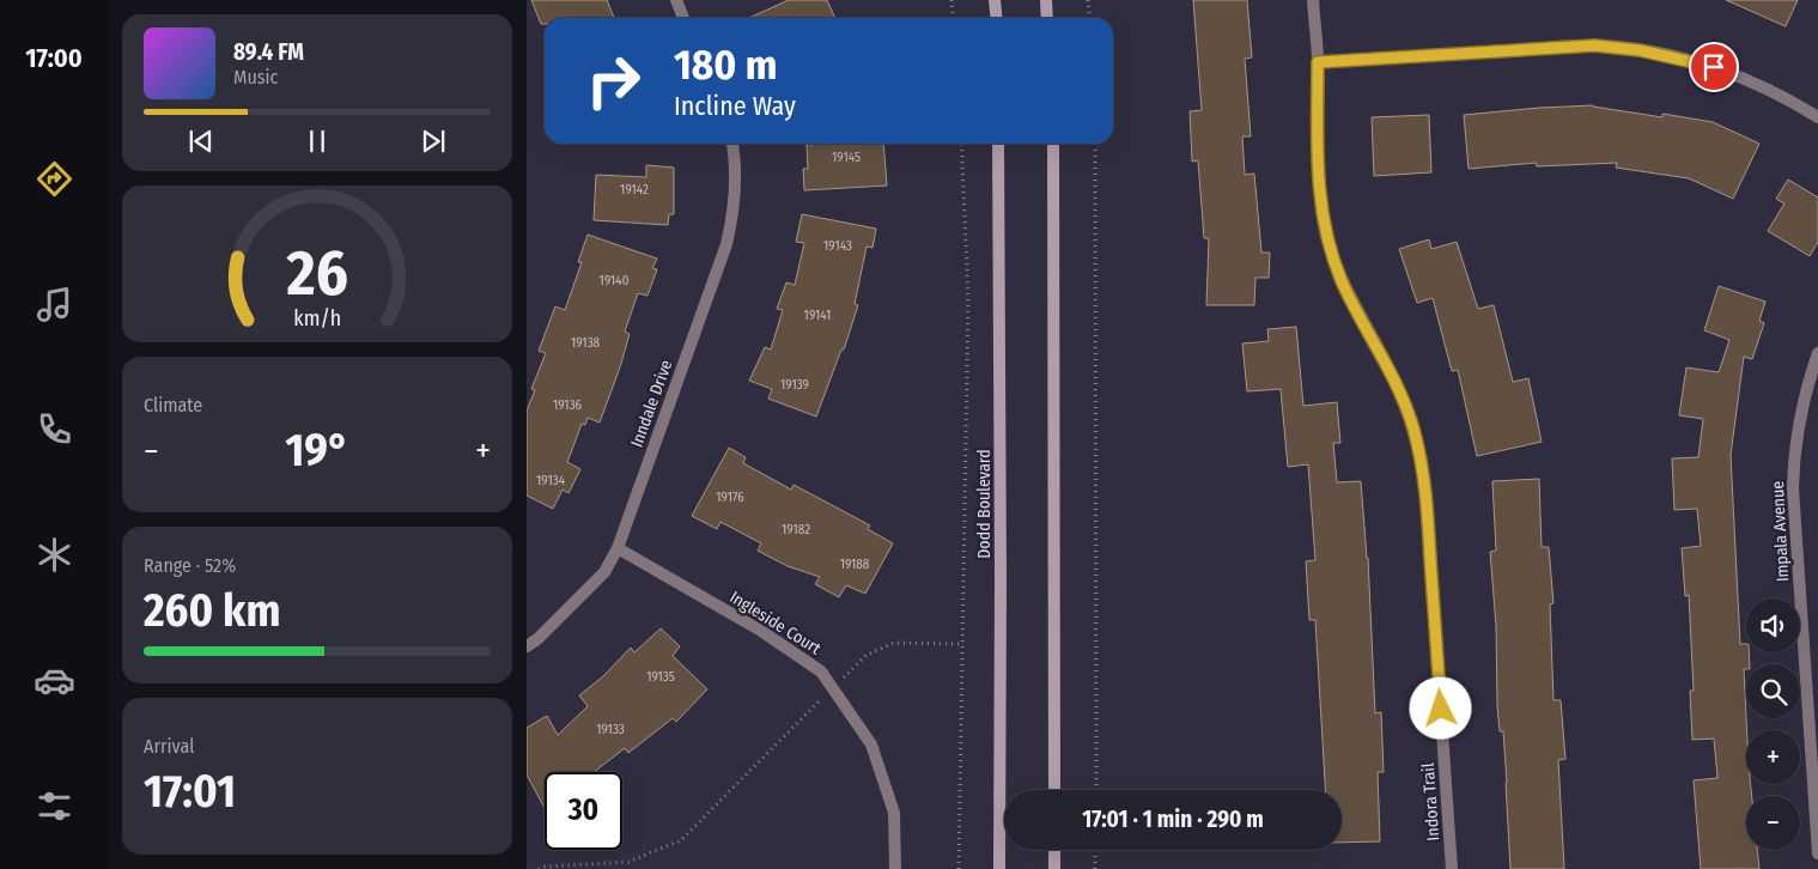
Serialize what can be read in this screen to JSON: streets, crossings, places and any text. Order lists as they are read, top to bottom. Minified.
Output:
{"streets":{"main road":["Dodd Boulevard"],"street":["Inndale Drive","Impala Avenue","Ingleside Court","Indora Trail"]},"crossings":[["Inndale Drive","Ingleside Court"]],"house_numbers":["19145","19142","19143","19140","19141","19138","19139","19136","19134","19176","19182","19188","19135","19133"],"page":{"tabs":"17:00","turn":["180 m","Incline Way"],"song":["89.4 FM","Music"],"tile":["Climate",["Range · 52%","260 km"],["Arrival","17:01"]],"heat":["−","19°","+"],"map_buttons":["+","−"],"limit":"30","trip":"17:01 · 1 min · 290 m","gauge":["26","km/h"]}}
